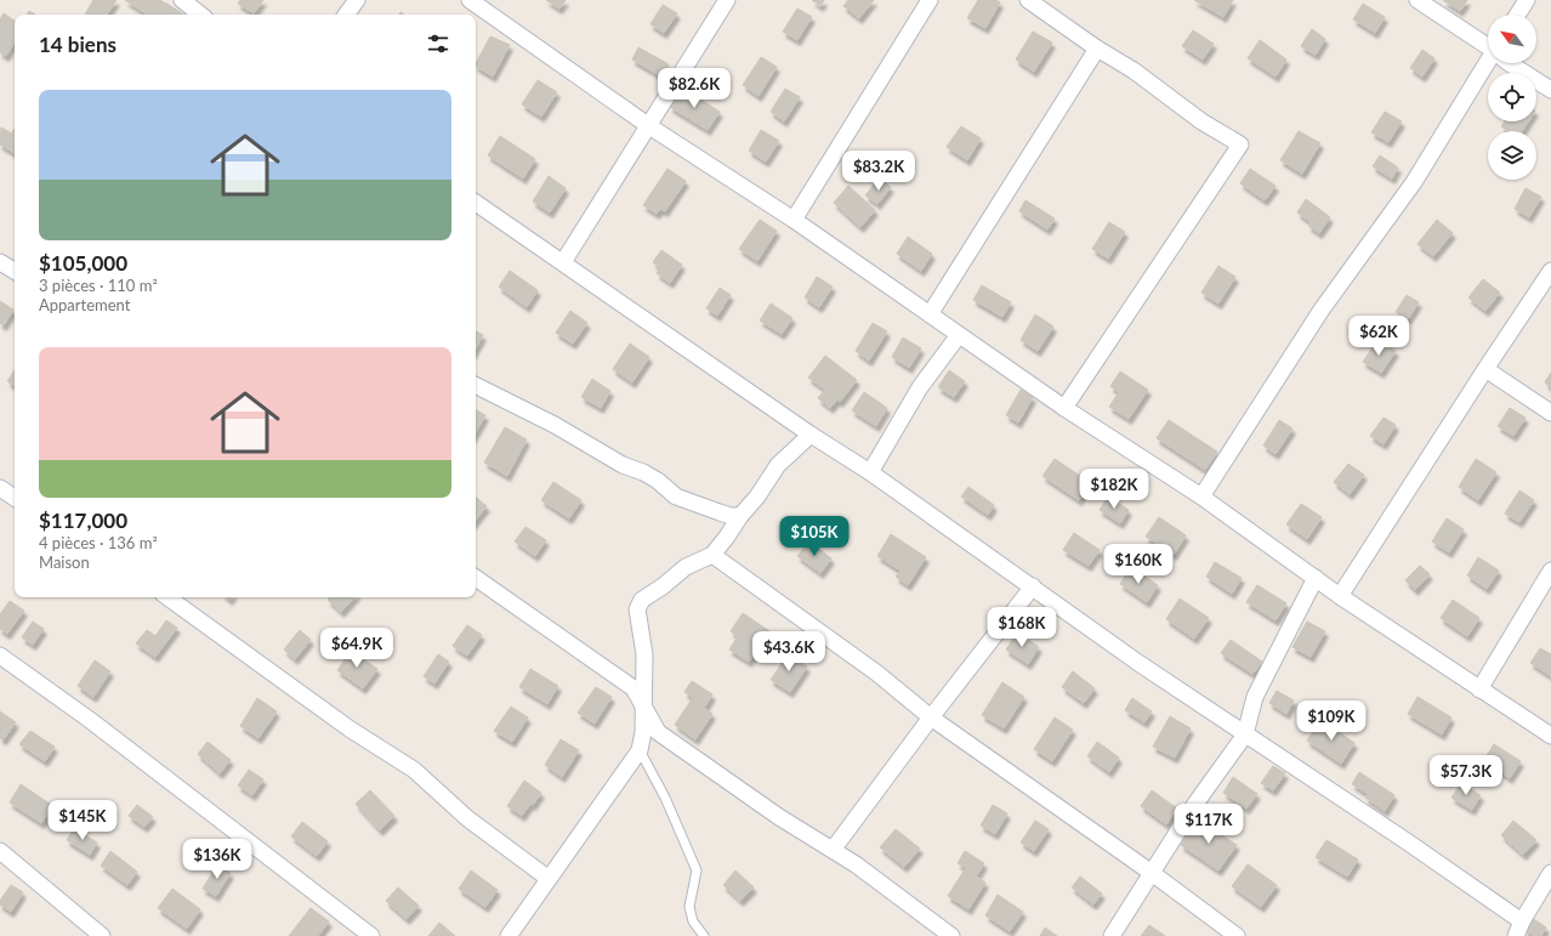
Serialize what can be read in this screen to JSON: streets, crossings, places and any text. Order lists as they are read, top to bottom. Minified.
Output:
{"north":"top left","page":{"heading":"14 biens","price":["$82.6K","$83.2K","$62K","$182K","$105K","$160K","$168K","$64.9K","$43.6K","$109K","$57.3K","$145K","$117K","$136K"],"list":[{"name":"$105,000","note":"3 pièces · 110 m² · Appartement"},{"name":"$117,000","note":"4 pièces · 136 m² · Maison"}]}}
